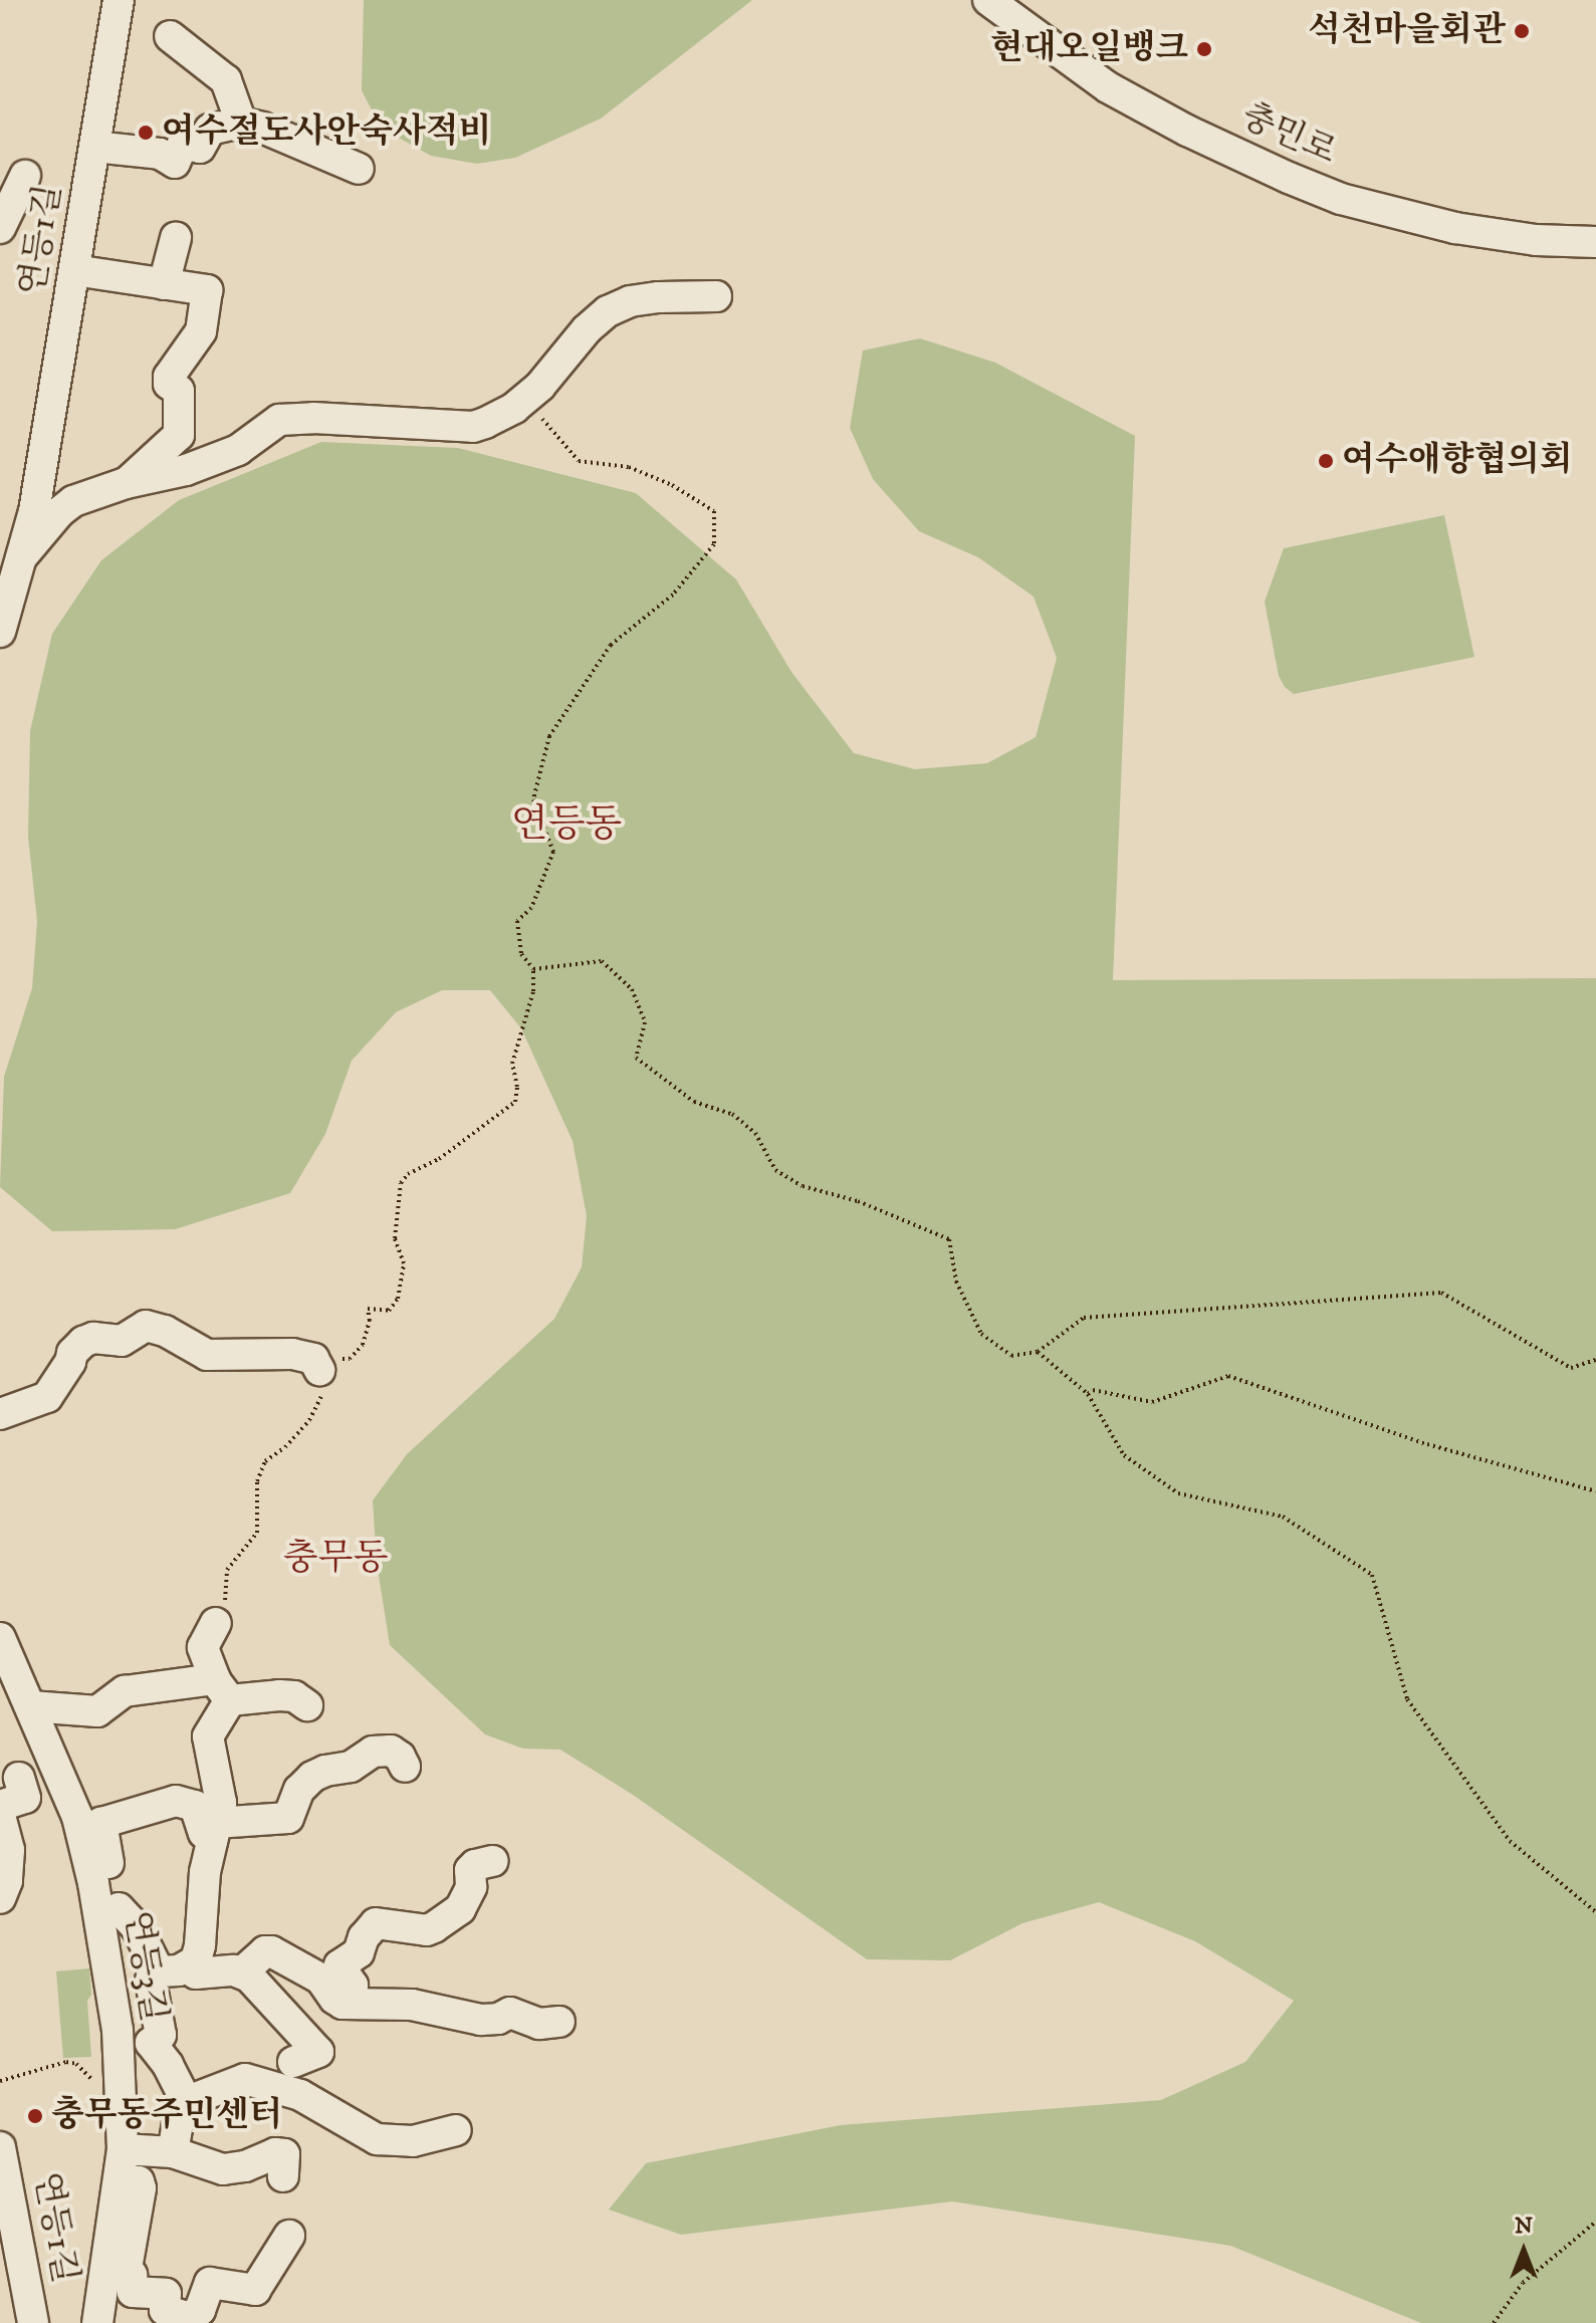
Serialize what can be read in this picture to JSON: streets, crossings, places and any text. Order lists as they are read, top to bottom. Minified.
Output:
{"streets":{"street":["충민로","연등1길","연등3길"]},"districts":["연등동","충무동"],"places":["석천마을회관","현대오일뱅크","여수절도사안숙사적비","여수애향협의회","충무동주민센터"],"north":"top"}
